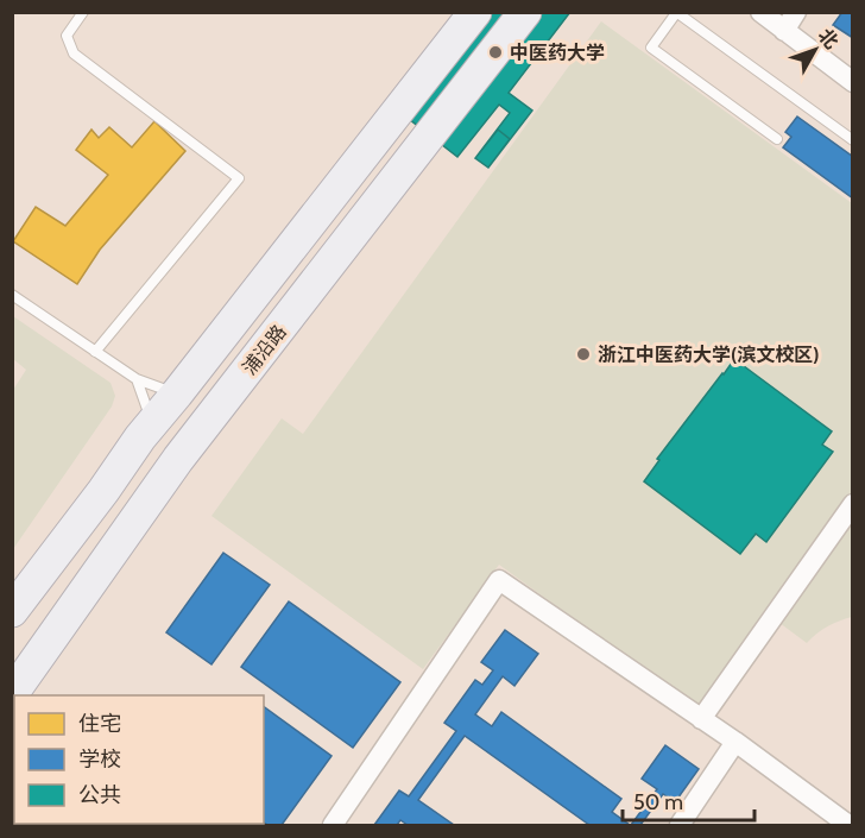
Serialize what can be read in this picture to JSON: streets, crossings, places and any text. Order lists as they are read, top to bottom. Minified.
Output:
{"streets":{"main road":["浦沿路"]},"places":["中医药大学","浙江中医药大学(滨文校区)"],"legend":["住宅","学校","公共"],"scale_bar":"50 m","north":"top right"}
